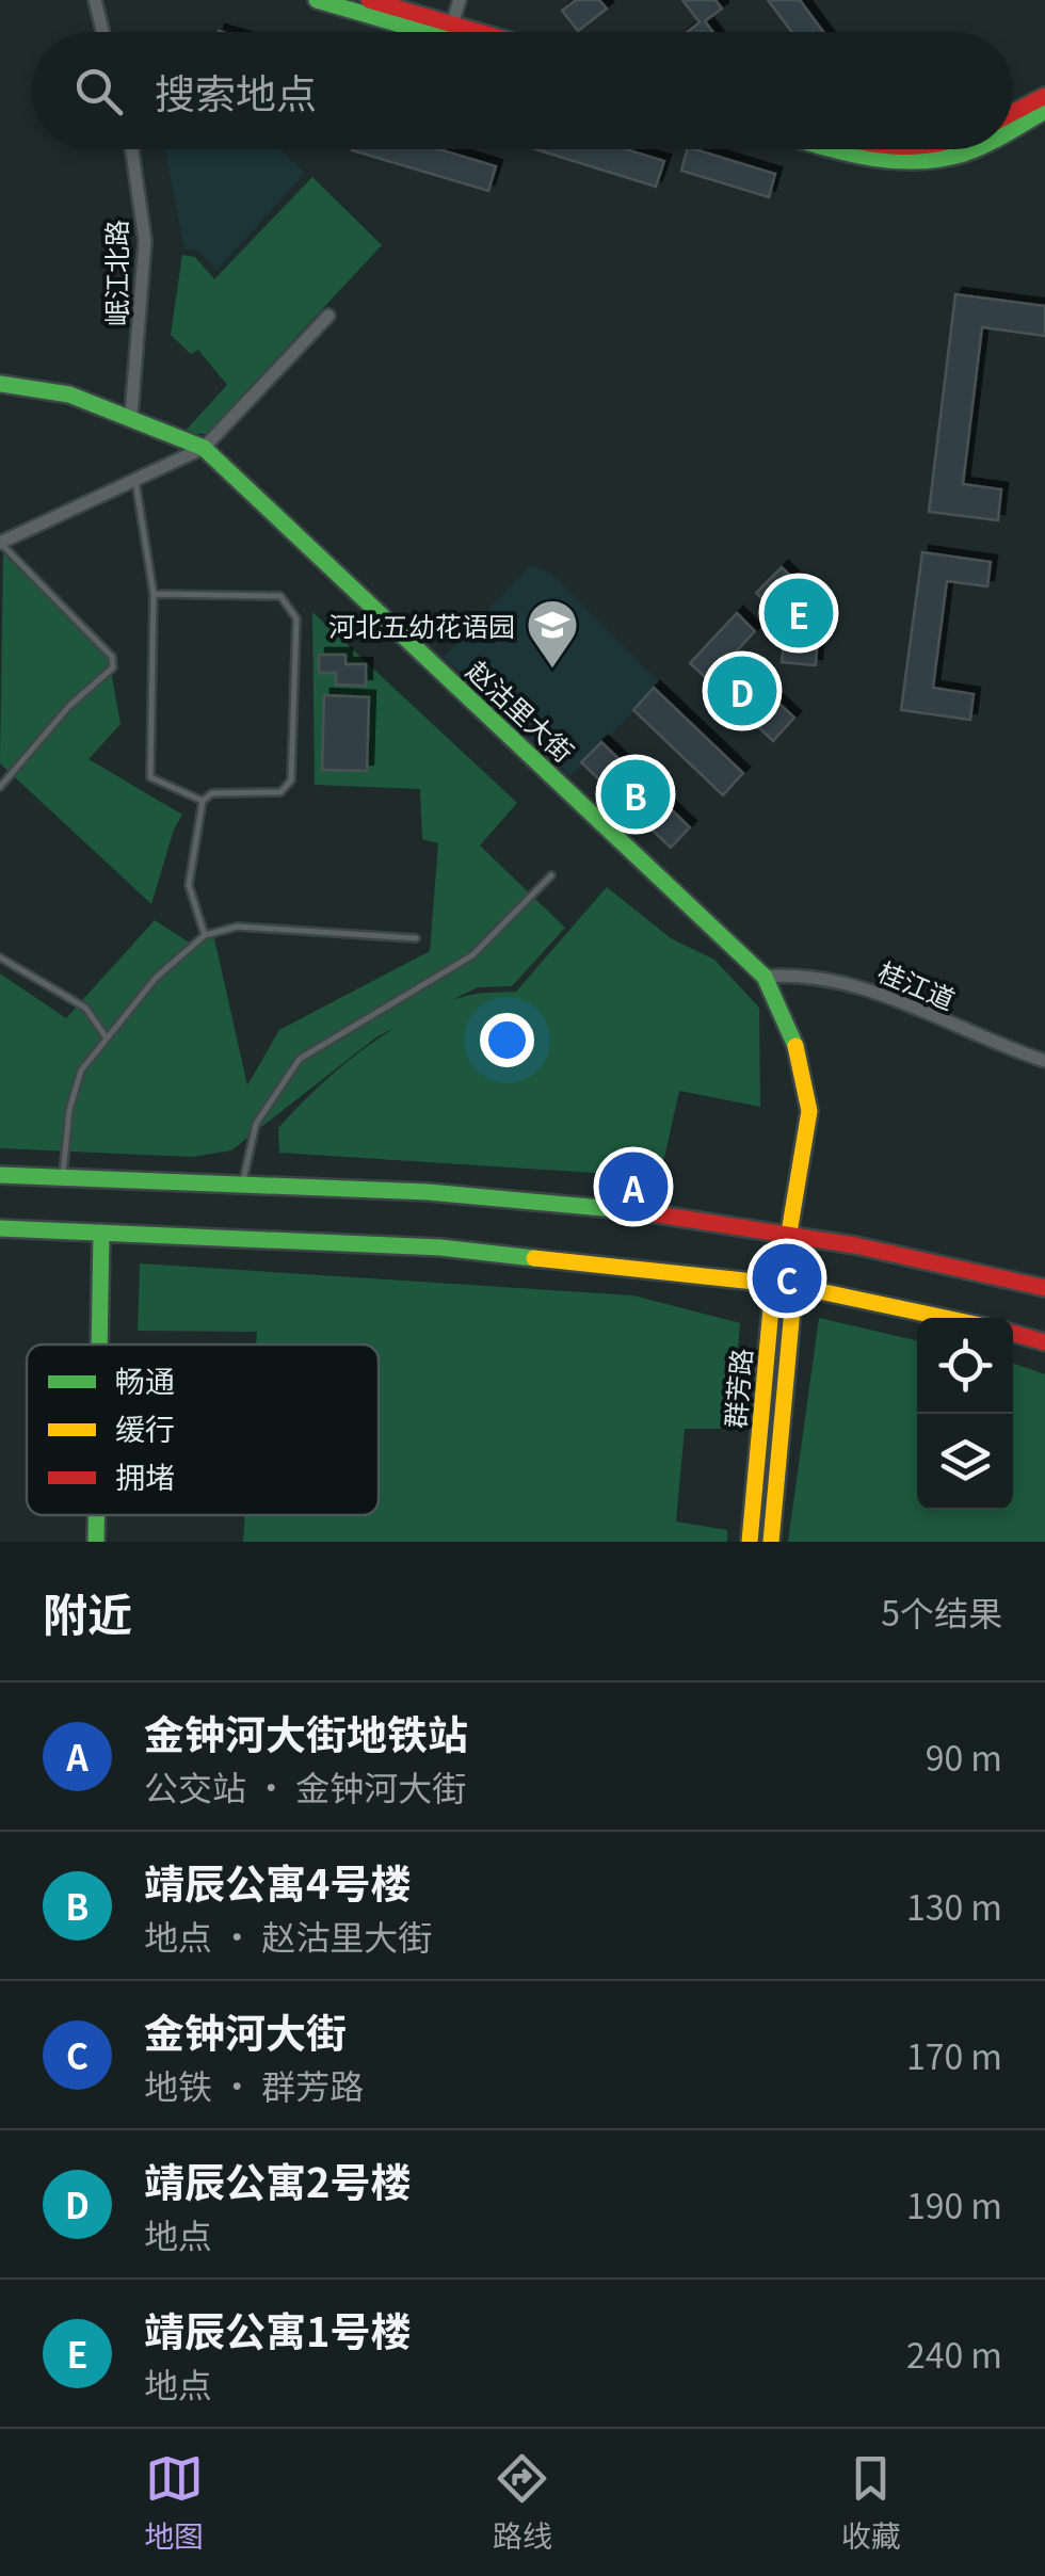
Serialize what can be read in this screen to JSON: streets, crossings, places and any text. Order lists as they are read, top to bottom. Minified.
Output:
{"streets":{"main road":["赵沽里大街","群芳路"],"street":["岷江北路","桂江道"]},"crossings":[["岷江北路","赵沽里大街"],["赵沽里大街","桂江道"],["赵沽里大街","群芳路"]],"places":{"school or university":["河北五幼花语园"]},"legend":["畅通","缓行","拥堵"],"page":{"search":"搜索地点","pins":["E","D","B","A","C"],"heading":["附近","5个结果"],"list":[{"mark":"A","name":"金钟河大街地铁站","note":"公交站 · 金钟河大街","value":"90 m"},{"mark":"B","name":"靖辰公寓4号楼","note":"地点 · 赵沽里大街","value":"130 m"},{"mark":"C","name":"金钟河大街","note":"地铁 · 群芳路","value":"170 m"},{"mark":"D","name":"靖辰公寓2号楼","note":"地点","value":"190 m"},{"mark":"E","name":"靖辰公寓1号楼","note":"地点","value":"240 m"}],"nav":["地图","路线","收藏"]}}
